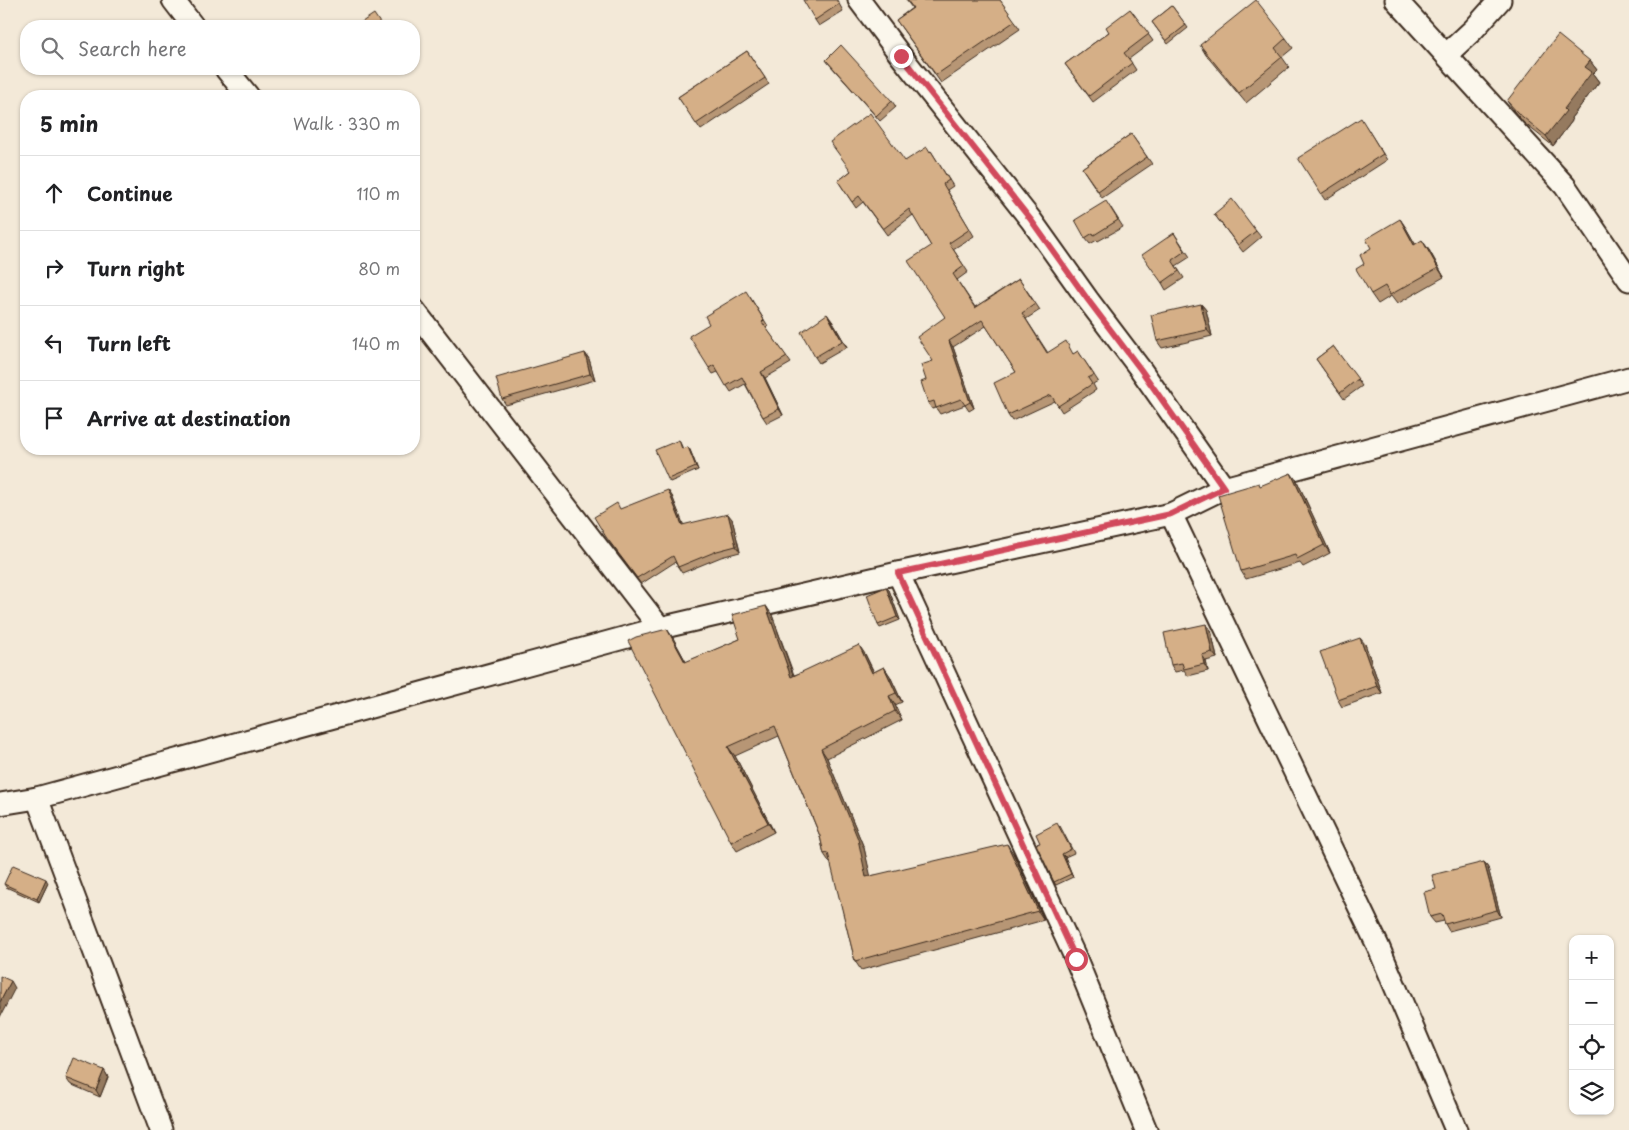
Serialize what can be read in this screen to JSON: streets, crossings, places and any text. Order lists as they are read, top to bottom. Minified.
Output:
{"page":{"search":"Search here","heading":["5 min","Walk · 330 m"],"list":[["Continue","110 m"],["Turn right","80 m"],["Turn left","140 m"],"Arrive at destination"],"map_buttons":["+","−"]}}
